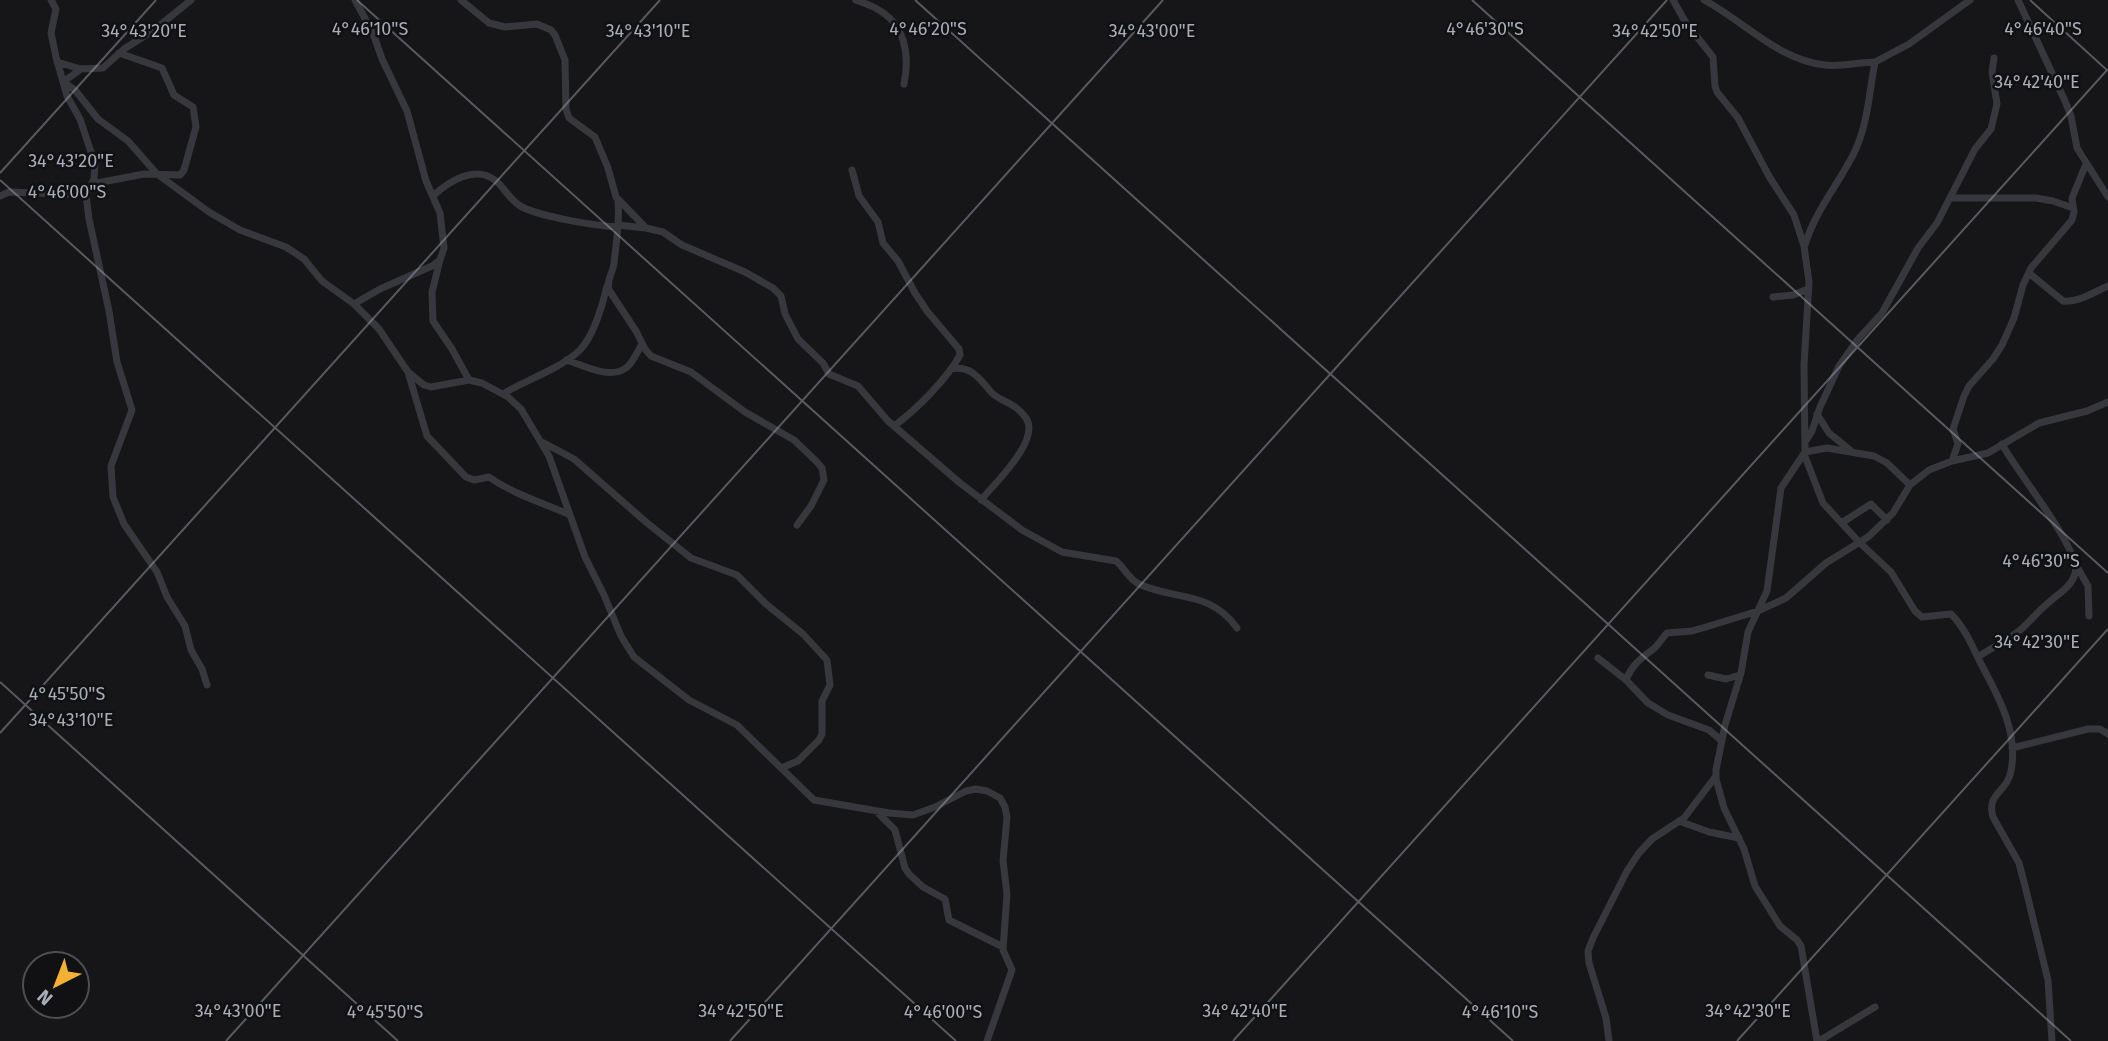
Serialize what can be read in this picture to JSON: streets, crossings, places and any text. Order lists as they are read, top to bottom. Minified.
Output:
{"north":"bottom left","coordinates":["4°46'10\"S","4°46'20\"S","4°46'30\"S","4°46'40\"S","34°43'20\"E","34°43'10\"E","34°43'00\"E","34°42'50\"E","34°42'40\"E","4°46'00\"S","34°42'30\"E","4°45'50\"S"]}
